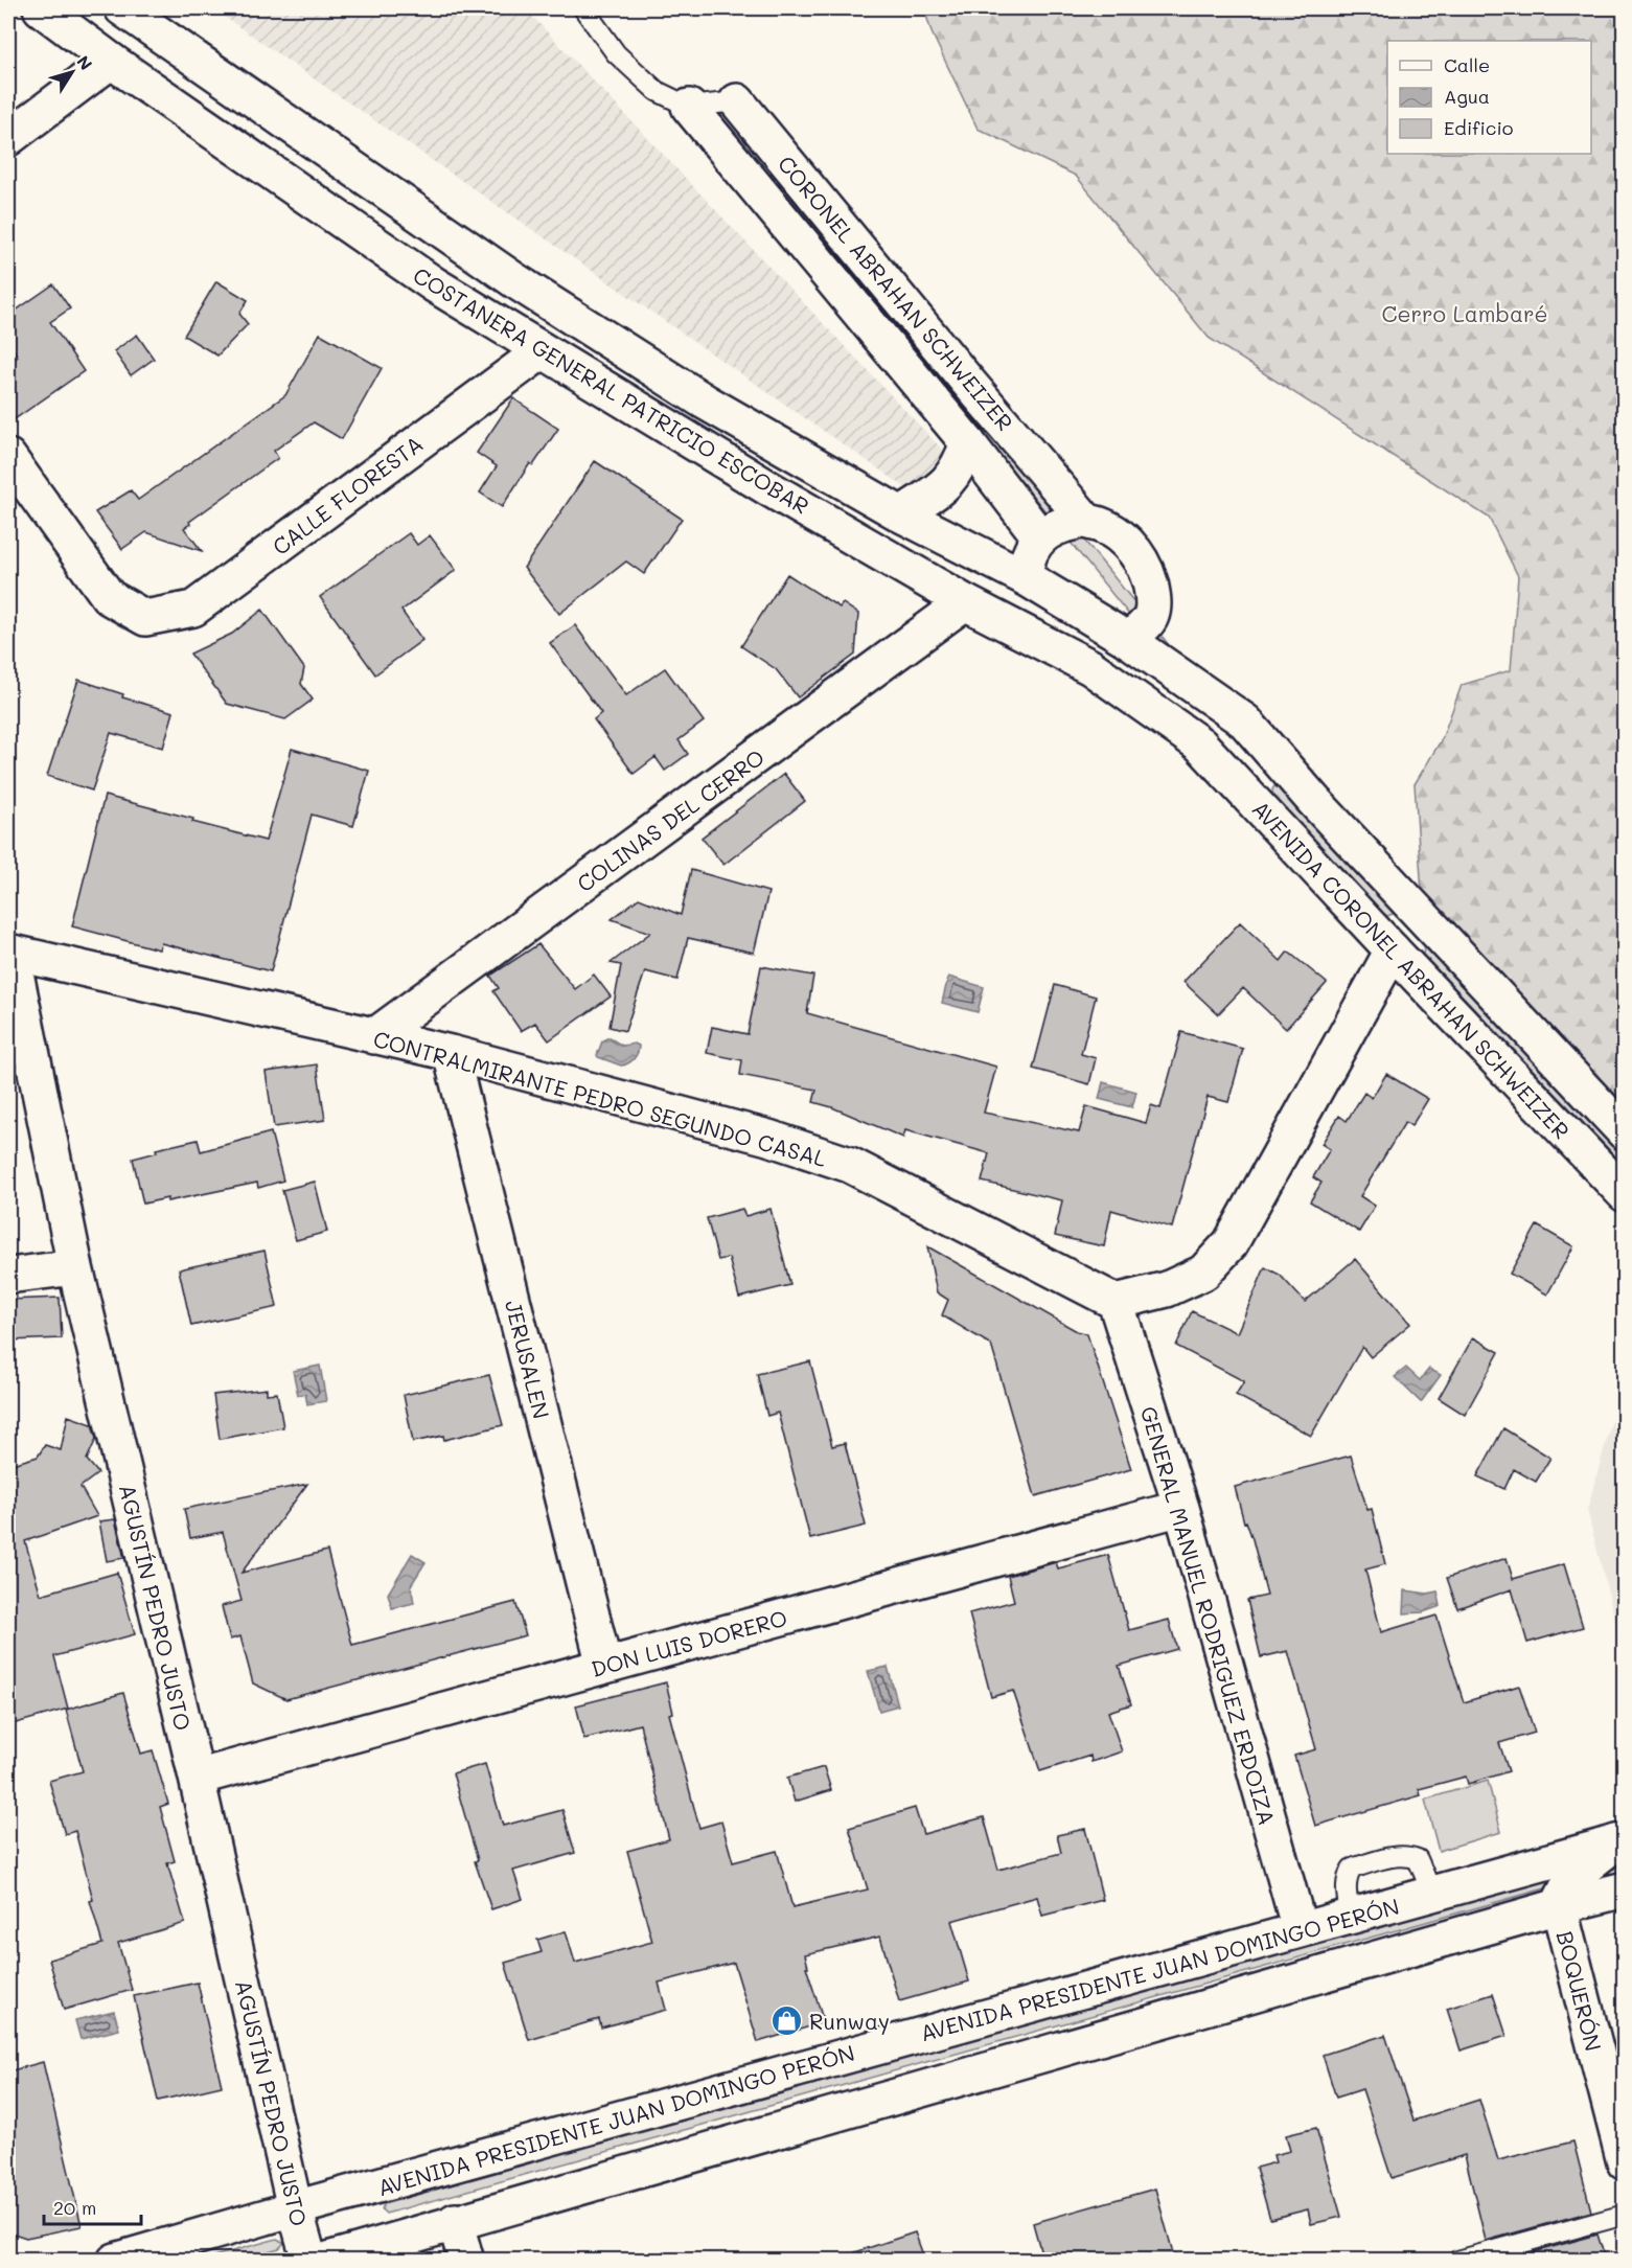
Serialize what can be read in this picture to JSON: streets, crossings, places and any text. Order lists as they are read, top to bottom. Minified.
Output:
{"streets":{"main road":["CORONEL ABRAHAN SCHWEIZER","COSTANERA GENERAL PATRICIO ESCOBAR","CALLE FLORESTA","COLINAS DEL CERRO","AVENIDA CORONEL ABRAHAN SCHWEIZER","CONTRALMIRANTE PEDRO SEGUNDO CASAL","JERUSALEN","AGUSTÍN PEDRO JUSTO","GENERAL MANUEL RODRIGUEZ ERDOIZA","DON LUIS DORERO","AVENIDA PRESIDENTE JUAN DOMINGO PERÓN","BOQUERÓN"]},"crossings":[["COSTANERA GENERAL PATRICIO ESCOBAR","CALLE FLORESTA"],["COSTANERA GENERAL PATRICIO ESCOBAR","COLINAS DEL CERRO"],["COSTANERA GENERAL PATRICIO ESCOBAR","AVENIDA CORONEL ABRAHAN SCHWEIZER"],["COLINAS DEL CERRO","CONTRALMIRANTE PEDRO SEGUNDO CASAL"],["CONTRALMIRANTE PEDRO SEGUNDO CASAL","JERUSALEN"],["CONTRALMIRANTE PEDRO SEGUNDO CASAL","AGUSTÍN PEDRO JUSTO"],["CONTRALMIRANTE PEDRO SEGUNDO CASAL","GENERAL MANUEL RODRIGUEZ ERDOIZA"],["JERUSALEN","DON LUIS DORERO"],["AGUSTÍN PEDRO JUSTO","DON LUIS DORERO"],["AGUSTÍN PEDRO JUSTO","AVENIDA PRESIDENTE JUAN DOMINGO PERÓN"],["GENERAL MANUEL RODRIGUEZ ERDOIZA","DON LUIS DORERO"],["GENERAL MANUEL RODRIGUEZ ERDOIZA","AVENIDA PRESIDENTE JUAN DOMINGO PERÓN"],["AVENIDA PRESIDENTE JUAN DOMINGO PERÓN","BOQUERÓN"]],"parks":["Cerro Lambaré"],"places":{"shop":["Runway"]},"legend":["Calle","Agua","Edificio"],"scale_bar":"20 m","north":"top right"}
